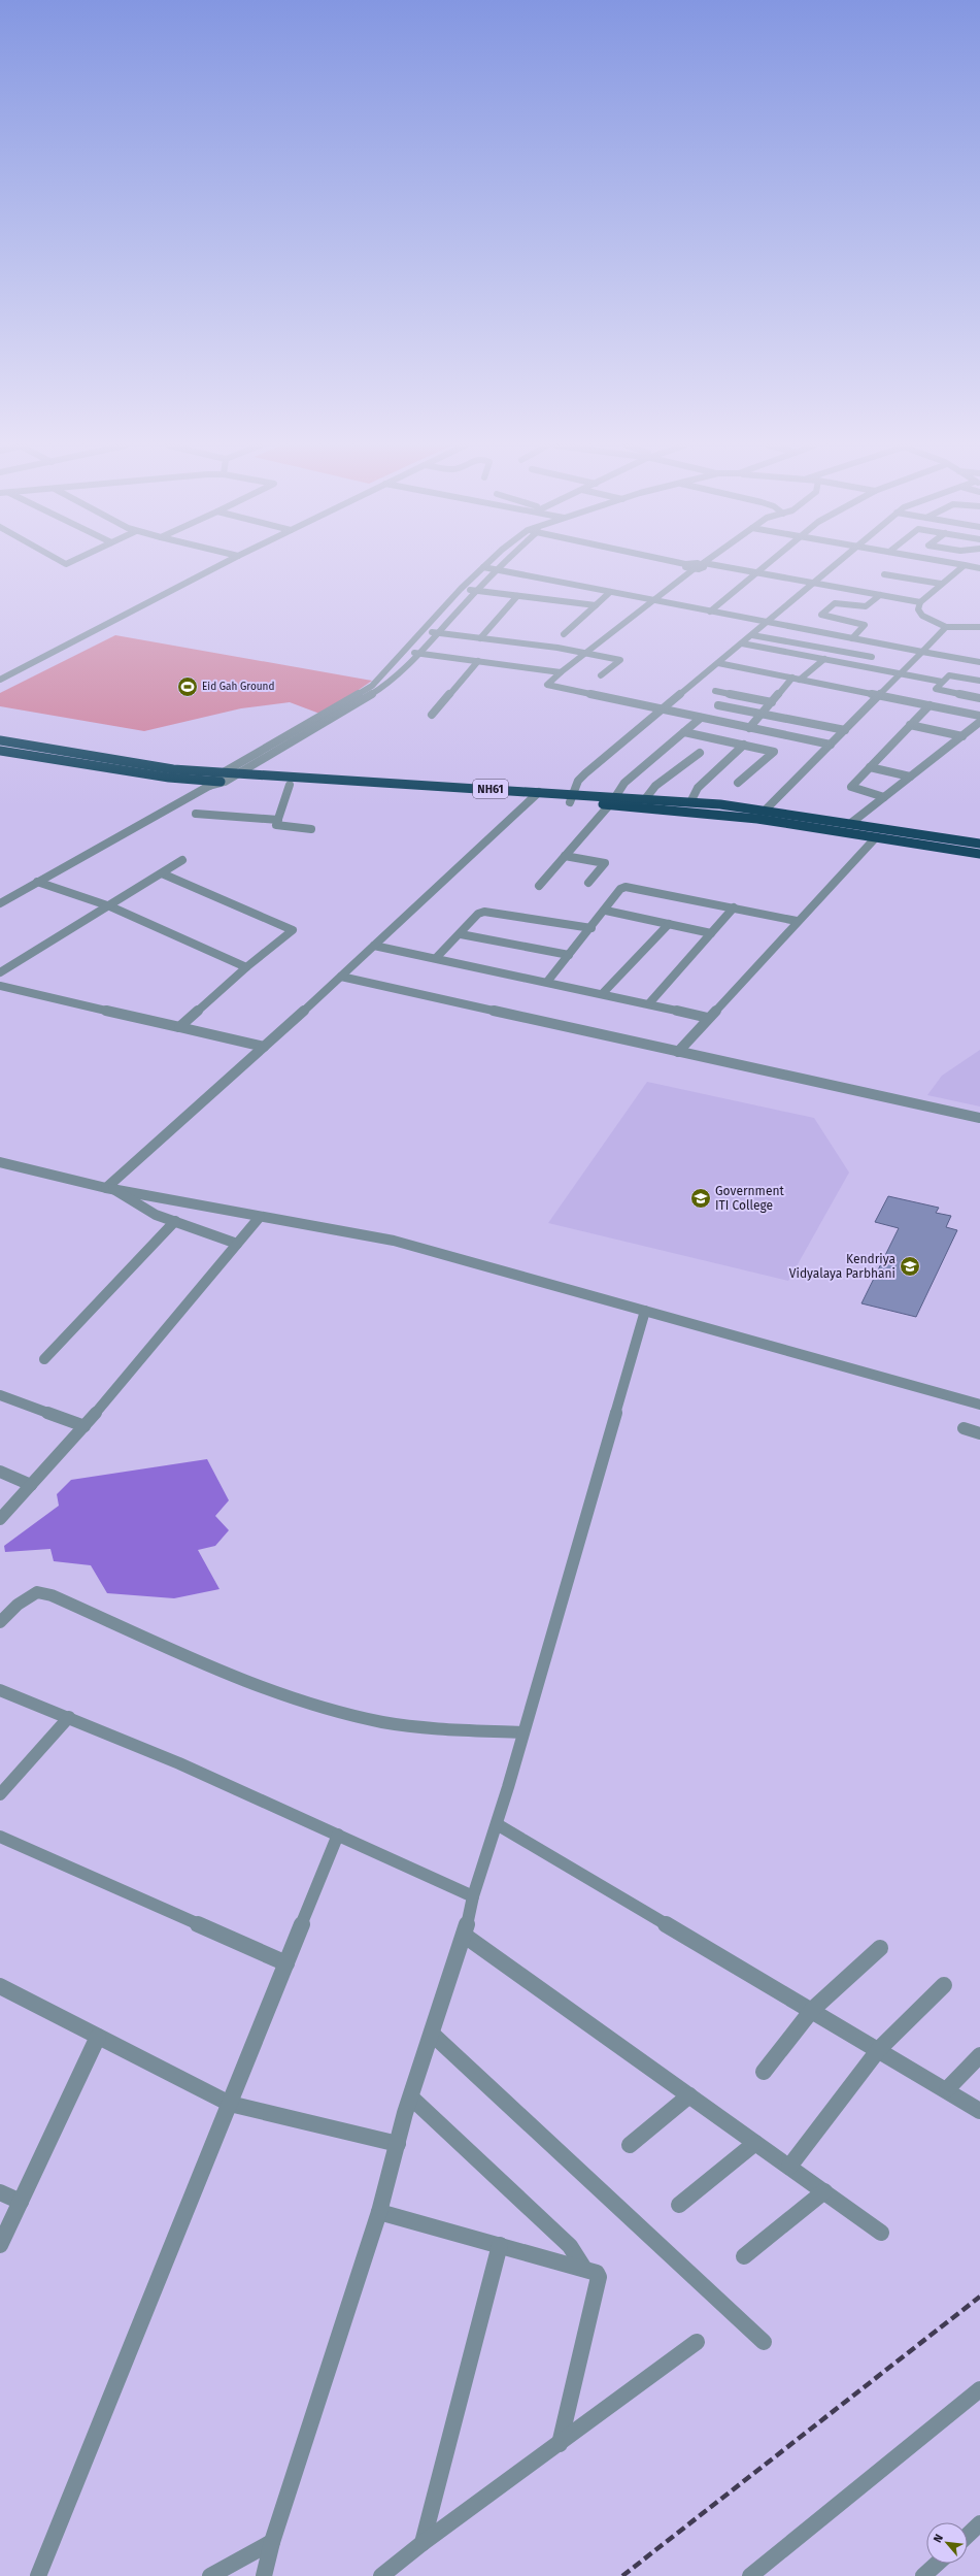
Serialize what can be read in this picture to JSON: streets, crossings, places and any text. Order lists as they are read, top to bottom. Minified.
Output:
{"streets":{"highway":["NH61"]},"places":{"sports":["Eid Gah Ground"],"school or university":["Government ITI College","Kendriya Vidyalaya Parbhani"]},"north":"top left"}
